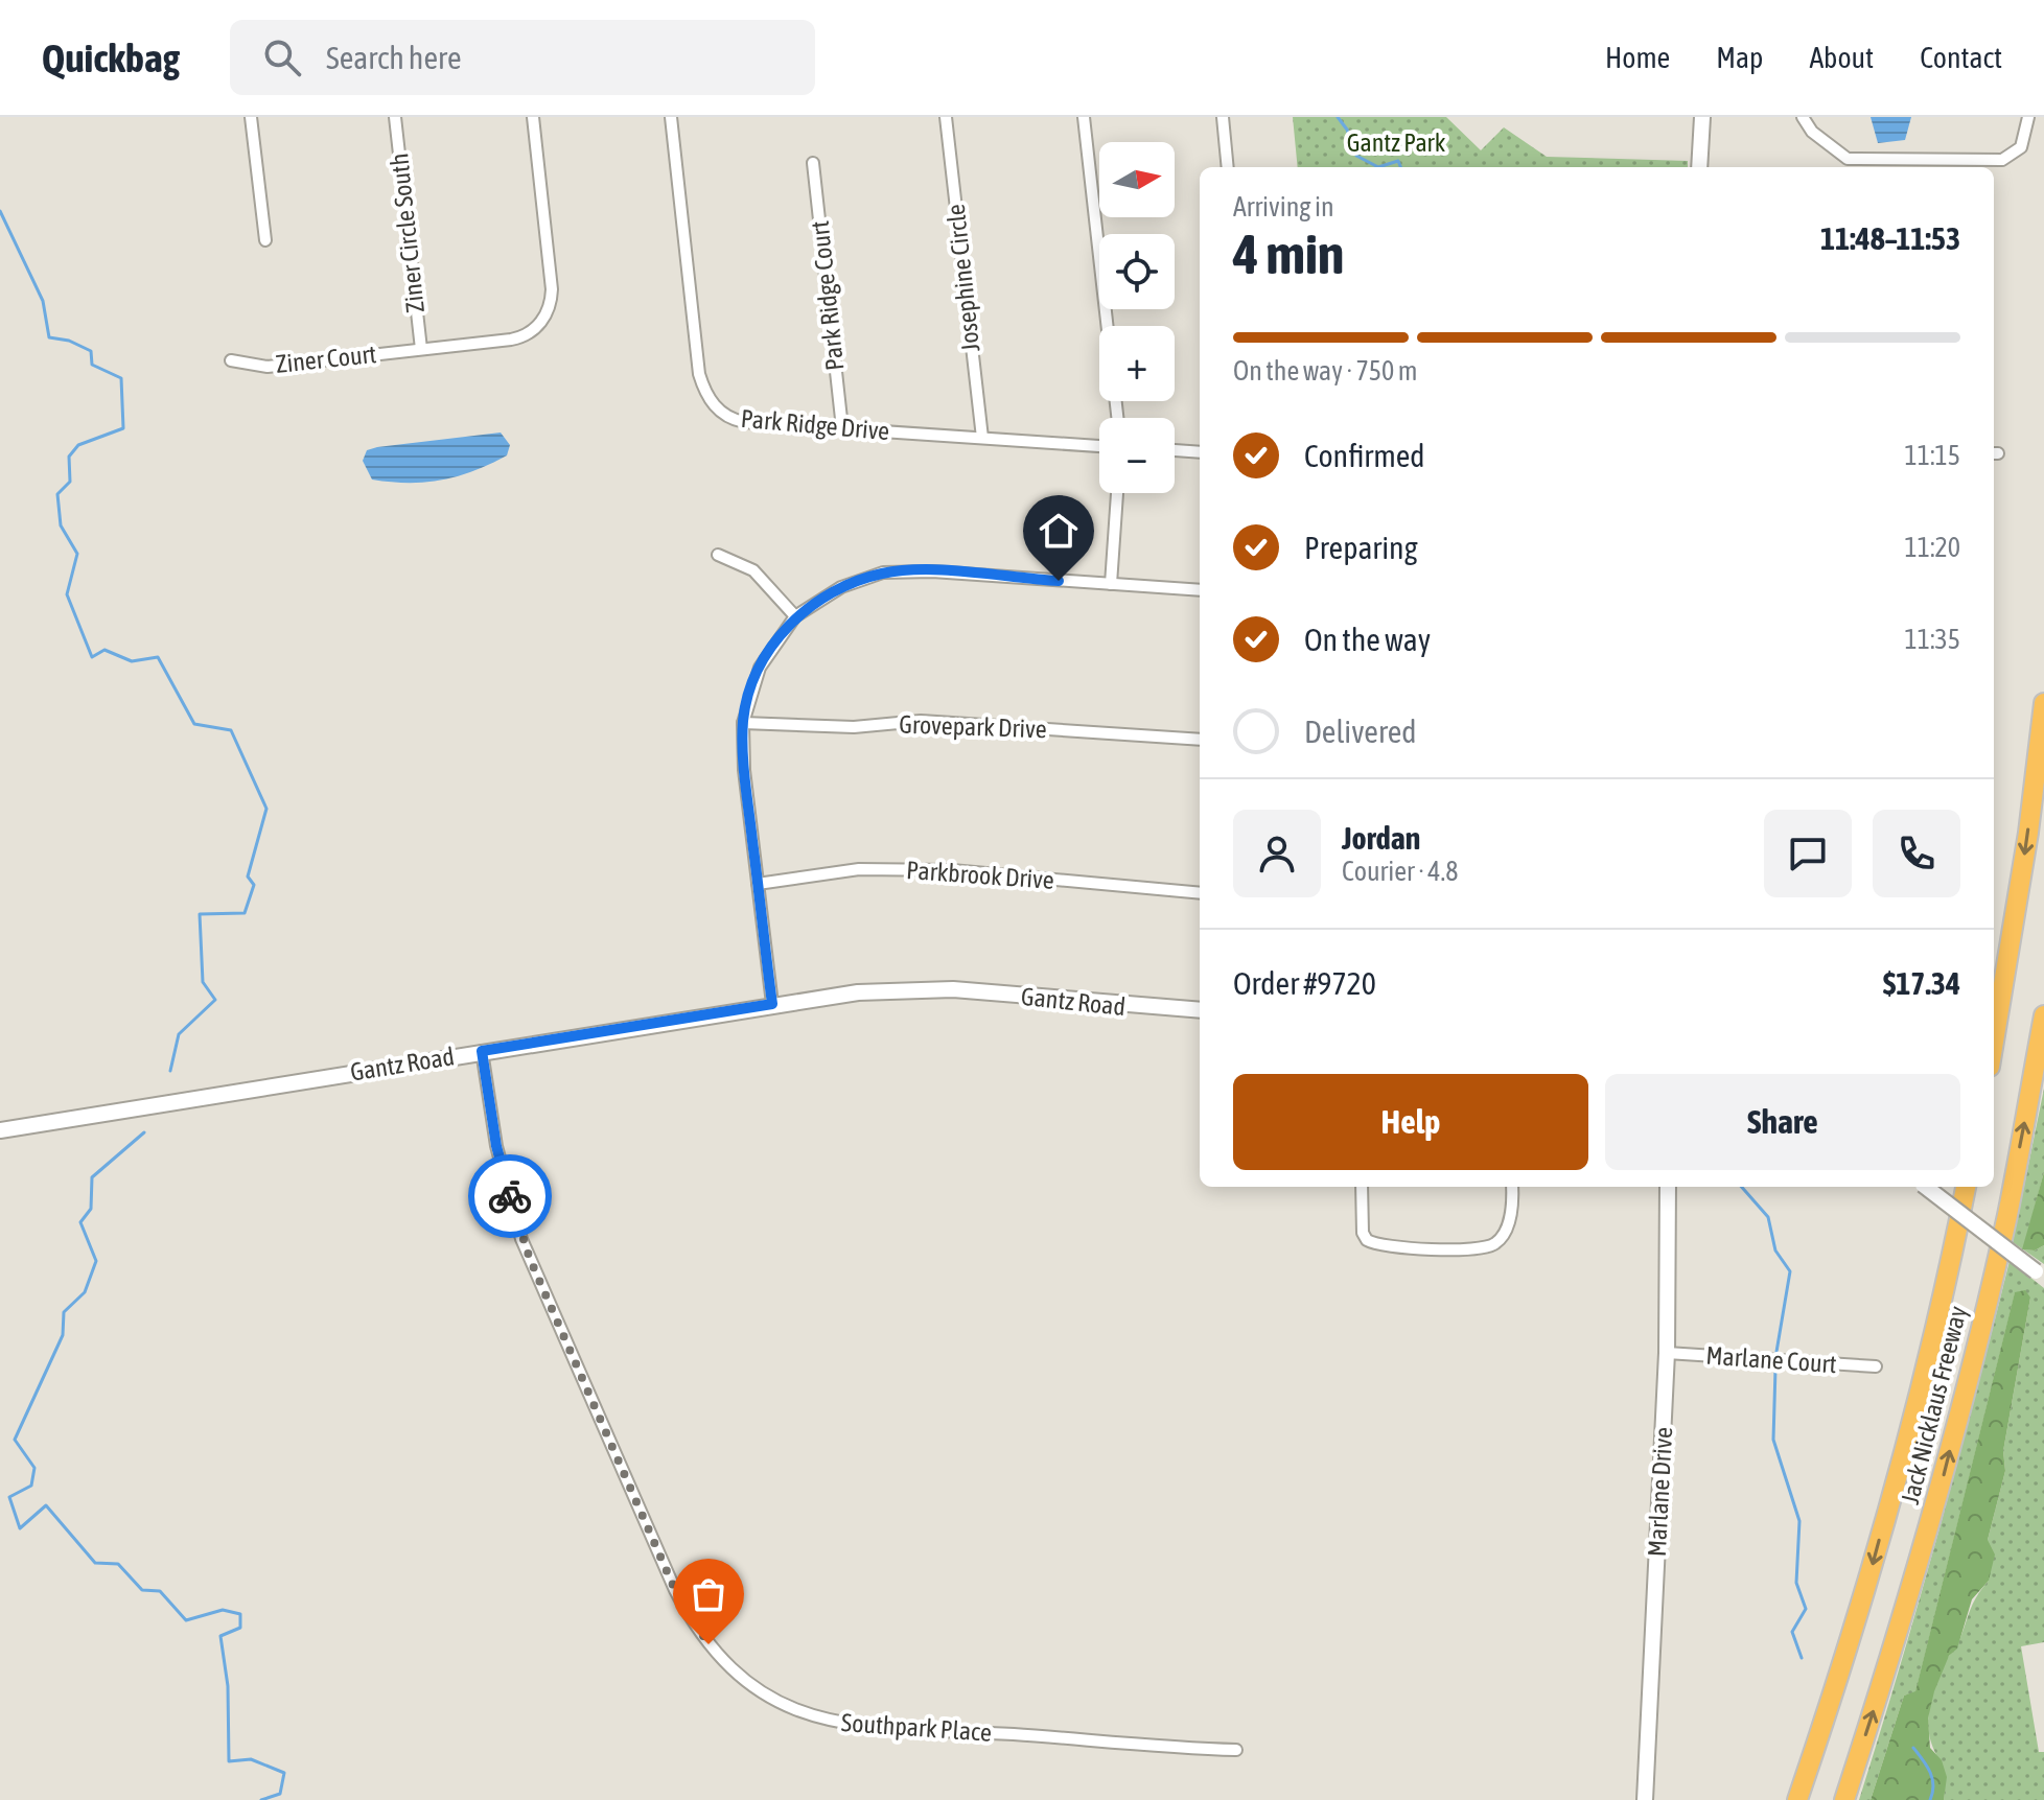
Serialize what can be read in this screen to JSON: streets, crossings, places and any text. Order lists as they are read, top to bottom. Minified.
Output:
{"streets":{"highway":["Jack Nicklaus Freeway"],"main road":["Gantz Road","Marlane Drive"],"street":["Ziner Circle South","Josephine Circle","Park Ridge Court","Ziner Court","Park Ridge Drive","Grovepark Drive","Parkbrook Drive","Marlane Court","Southpark Place"]},"crossings":[["Ziner Circle South","Ziner Court"],["Josephine Circle","Park Ridge Drive"],["Park Ridge Court","Park Ridge Drive"],["Gantz Road","Southpark Place"],["Marlane Court","Marlane Drive"]],"parks":["Gantz Park"],"north":"right","page":{"header":"Quickbag","search":"Search here","nav":["Home","Map","About","Contact"],"map_buttons":["+","−"],"heading":["4 min","Arriving in","11:48–11:53"],"panel":["Jordan","Courier · 4.8","Order #9720","$17.34"],"bar":"On the way · 750 m","list":[["Confirmed","11:15"],["Preparing","11:20"],["On the way","11:35"],"Delivered"],"buttons":["Help","Share"]}}
